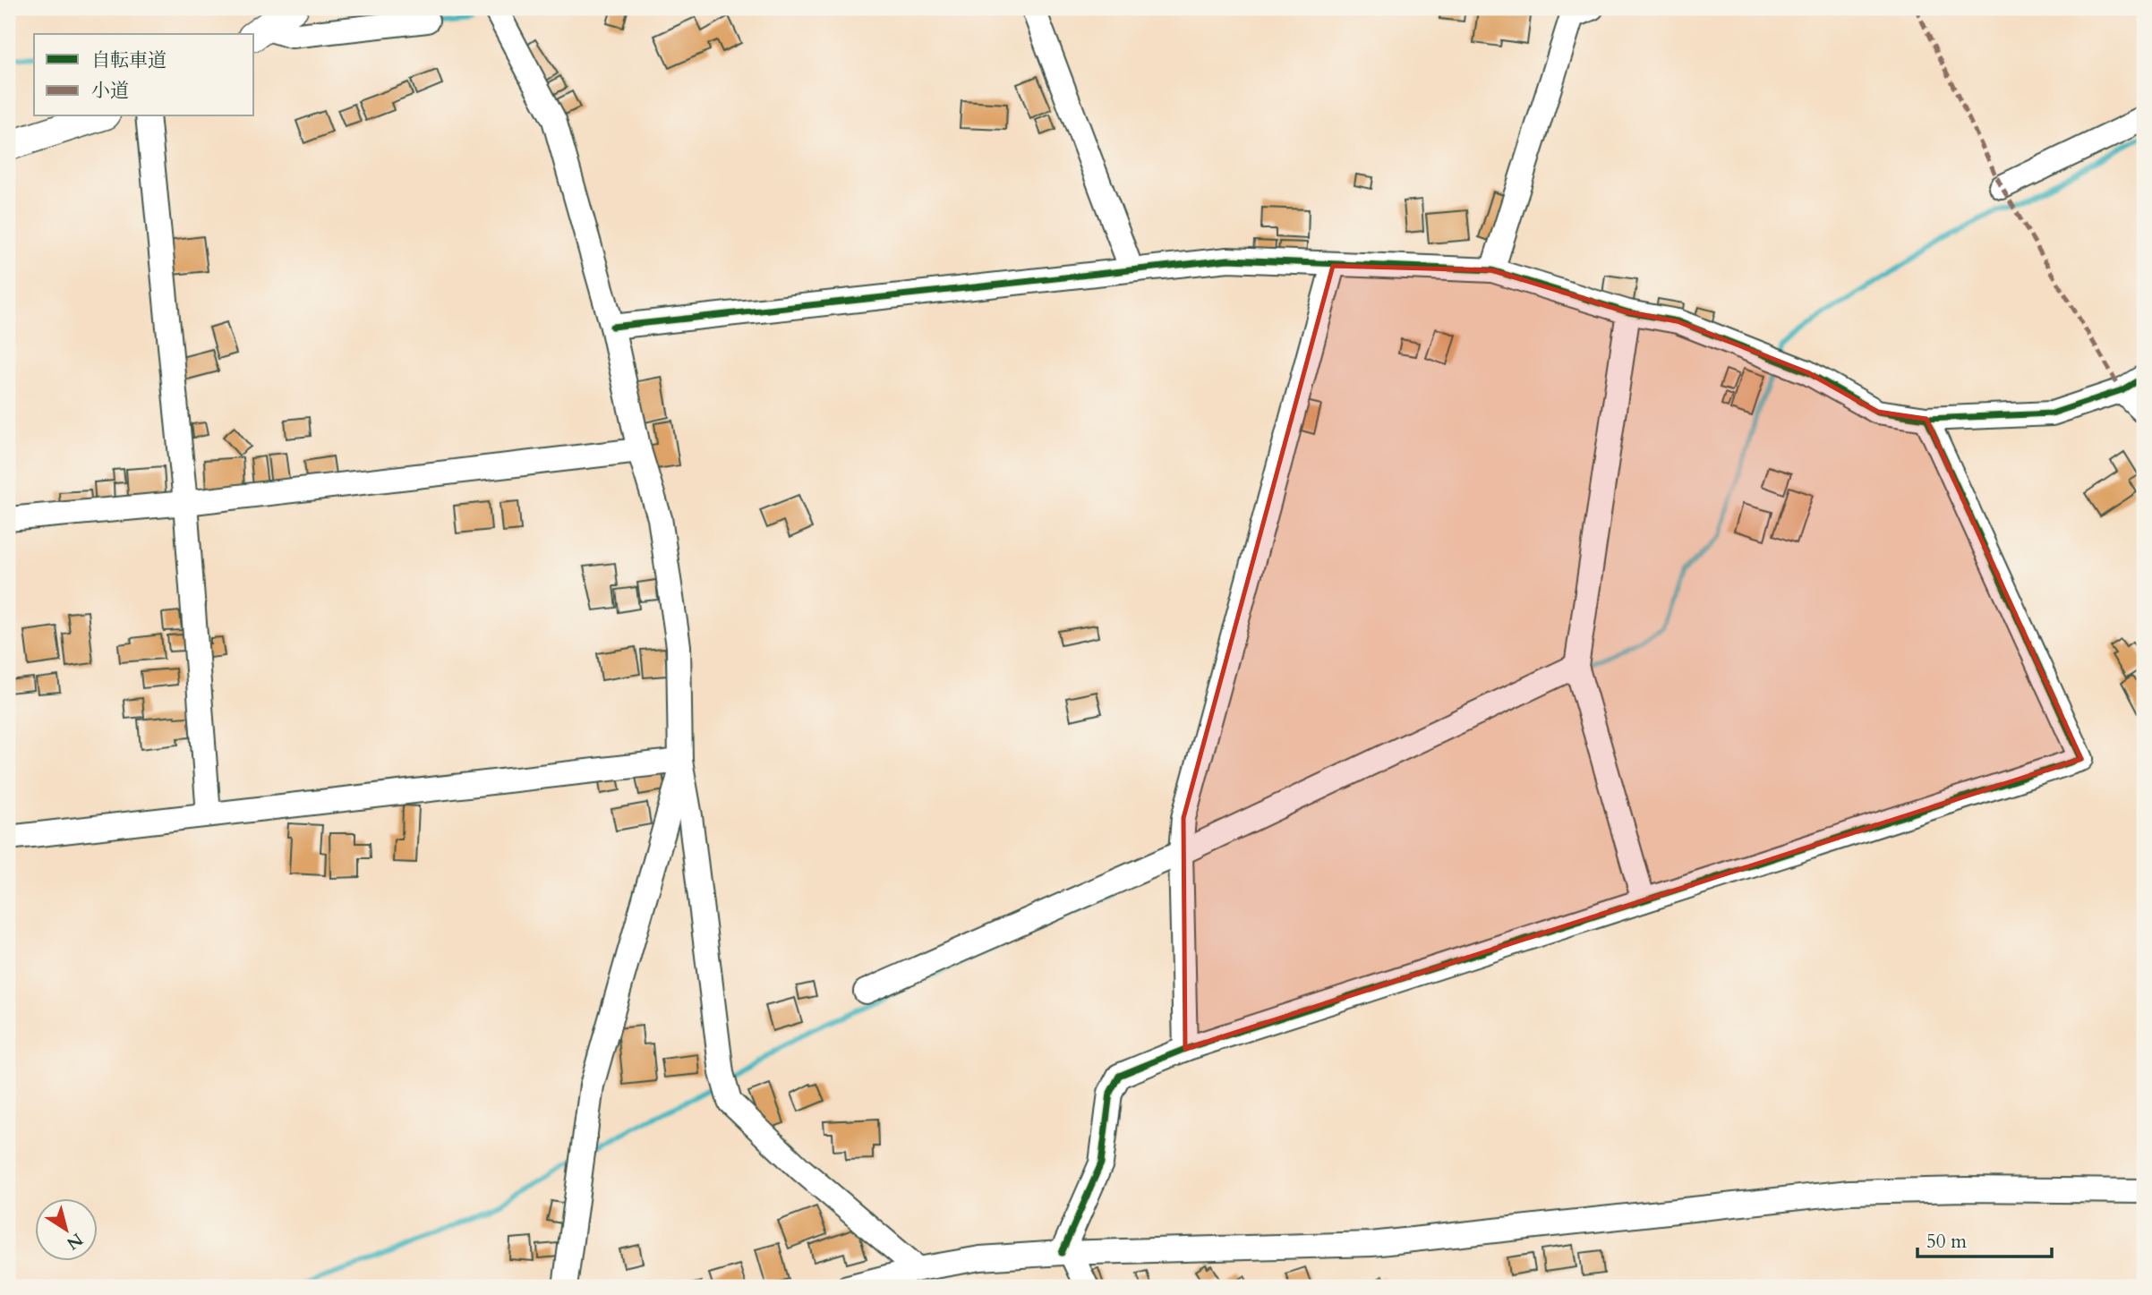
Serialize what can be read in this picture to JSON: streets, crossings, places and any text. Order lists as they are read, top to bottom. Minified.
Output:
{"legend":["自転車道","小道"],"scale_bar":"50 m","north":"bottom right"}
